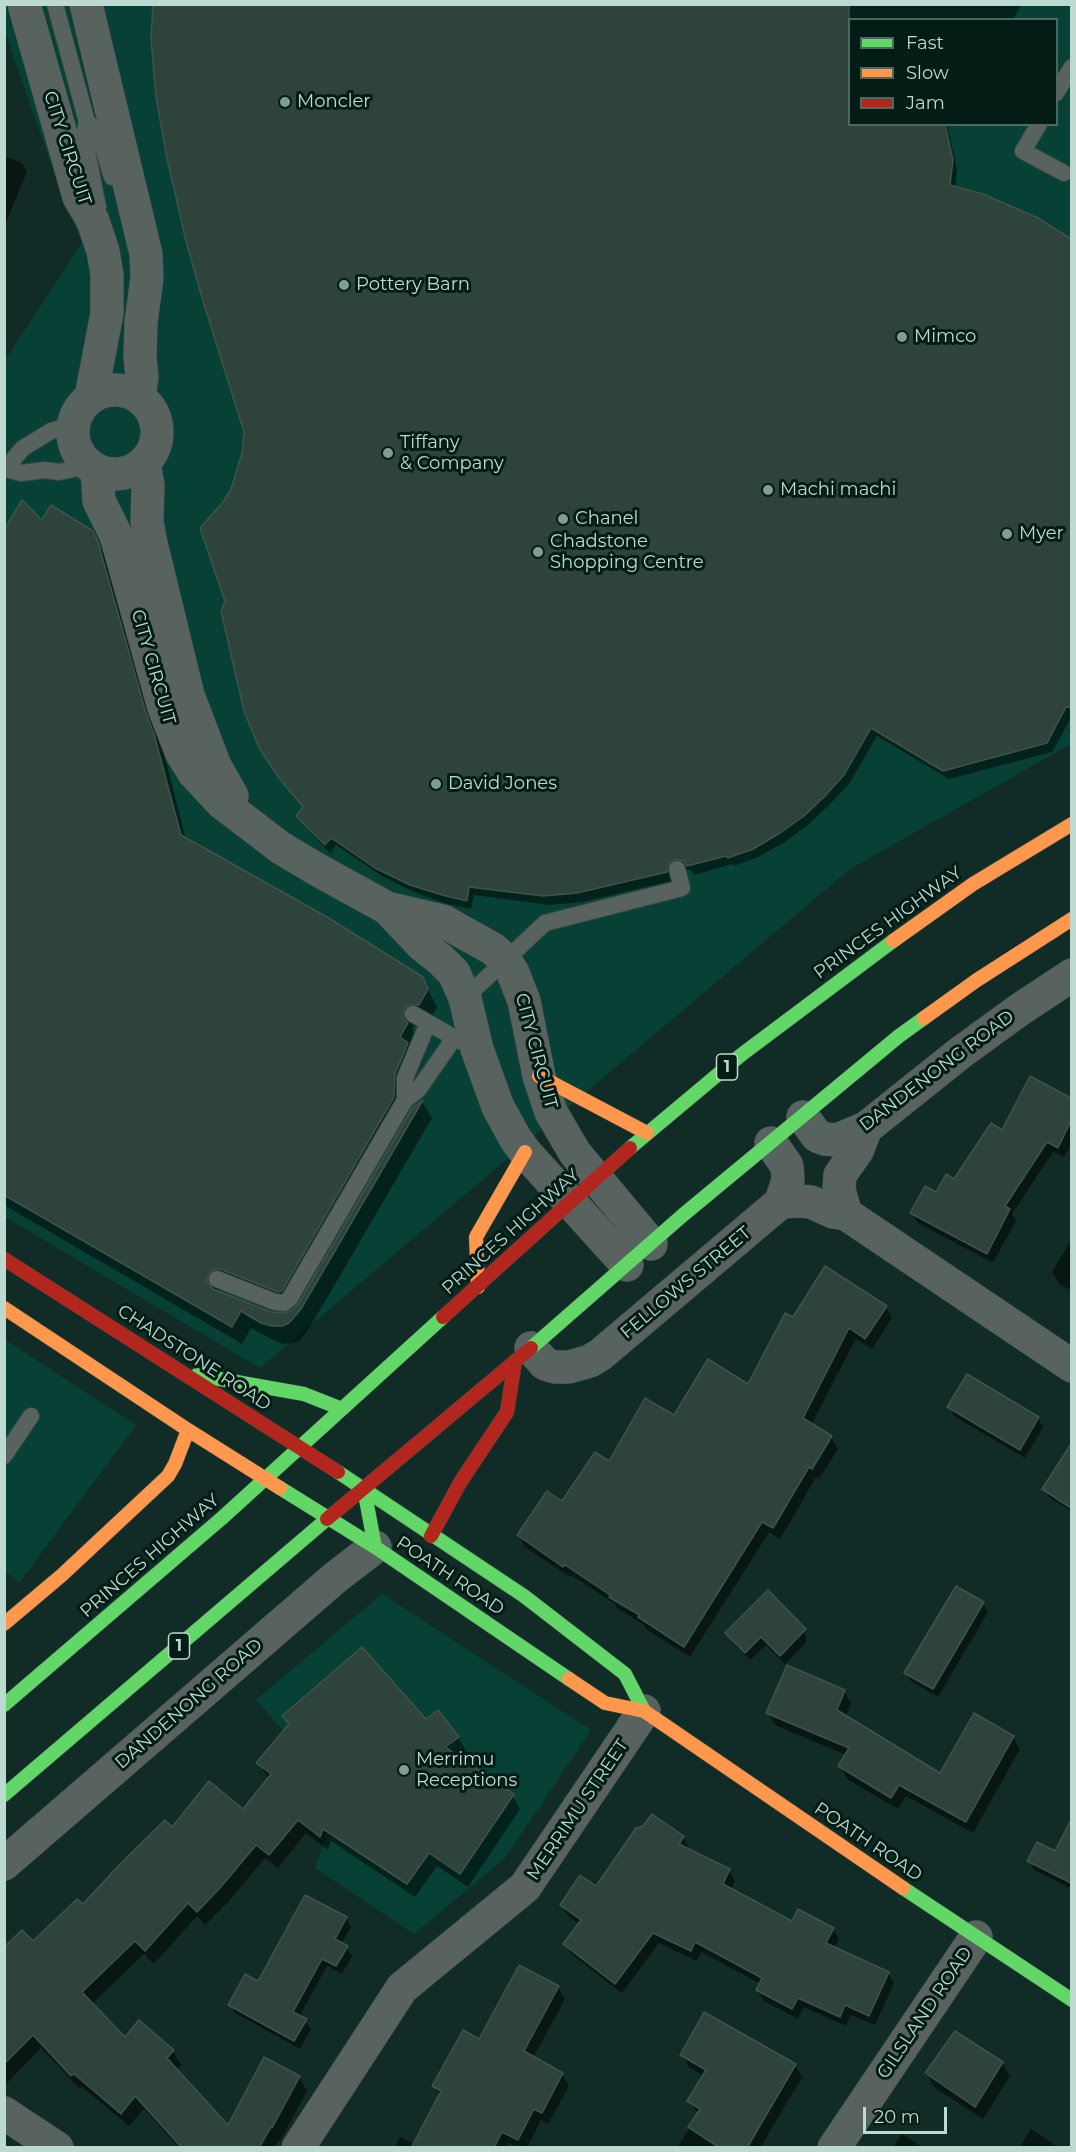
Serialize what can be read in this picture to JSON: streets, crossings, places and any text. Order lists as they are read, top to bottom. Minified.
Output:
{"streets":{"main road":["PRINCES HIGHWAY","1","CHADSTONE ROAD","POATH ROAD"],"street":["CITY CIRCUIT","DANDENONG ROAD","FELLOWS STREET","MERRIMU STREET","GILSLAND ROAD"]},"crossings":[["CITY CIRCUIT","PRINCES HIGHWAY"],["CITY CIRCUIT","1"],["PRINCES HIGHWAY","CHADSTONE ROAD"],["1","DANDENONG ROAD"],["1","FELLOWS STREET"],["1","CHADSTONE ROAD"],["1","POATH ROAD"],["DANDENONG ROAD","POATH ROAD"],["CHADSTONE ROAD","POATH ROAD"],["POATH ROAD","MERRIMU STREET"],["POATH ROAD","GILSLAND ROAD"]],"places":["Moncler","Pottery Barn","Mimco","Tiffany & Company","Machi machi","Chanel","Myer","Chadstone Shopping Centre","David Jones","Merrimu Receptions"],"legend":["Fast","Slow","Jam"],"scale_bar":"20 m"}
